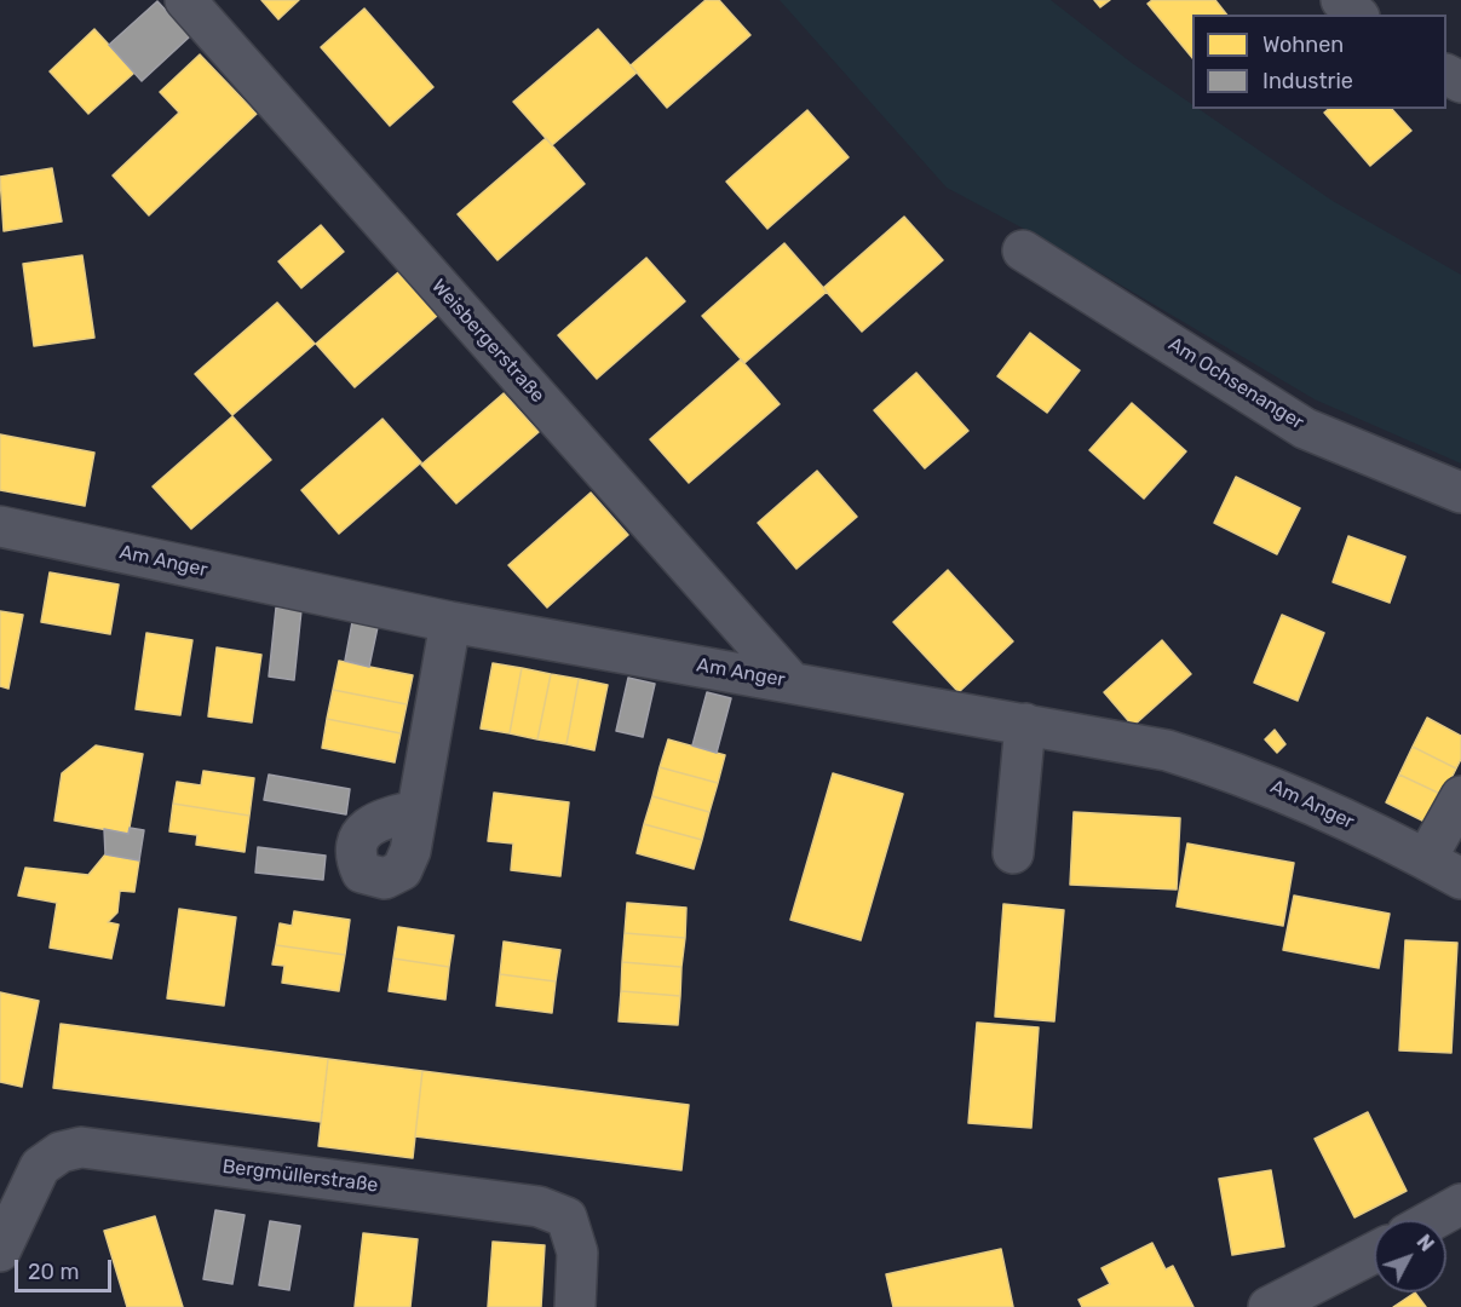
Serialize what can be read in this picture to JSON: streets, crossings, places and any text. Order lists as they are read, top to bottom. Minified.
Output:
{"streets":{"street":["Weisbergerstraße","Am Ochsenanger","Am Anger","Bergmüllerstraße"]},"crossings":[["Weisbergerstraße","Am Anger"]],"legend":["Wohnen","Industrie"],"scale_bar":"20 m","north":"top right"}
